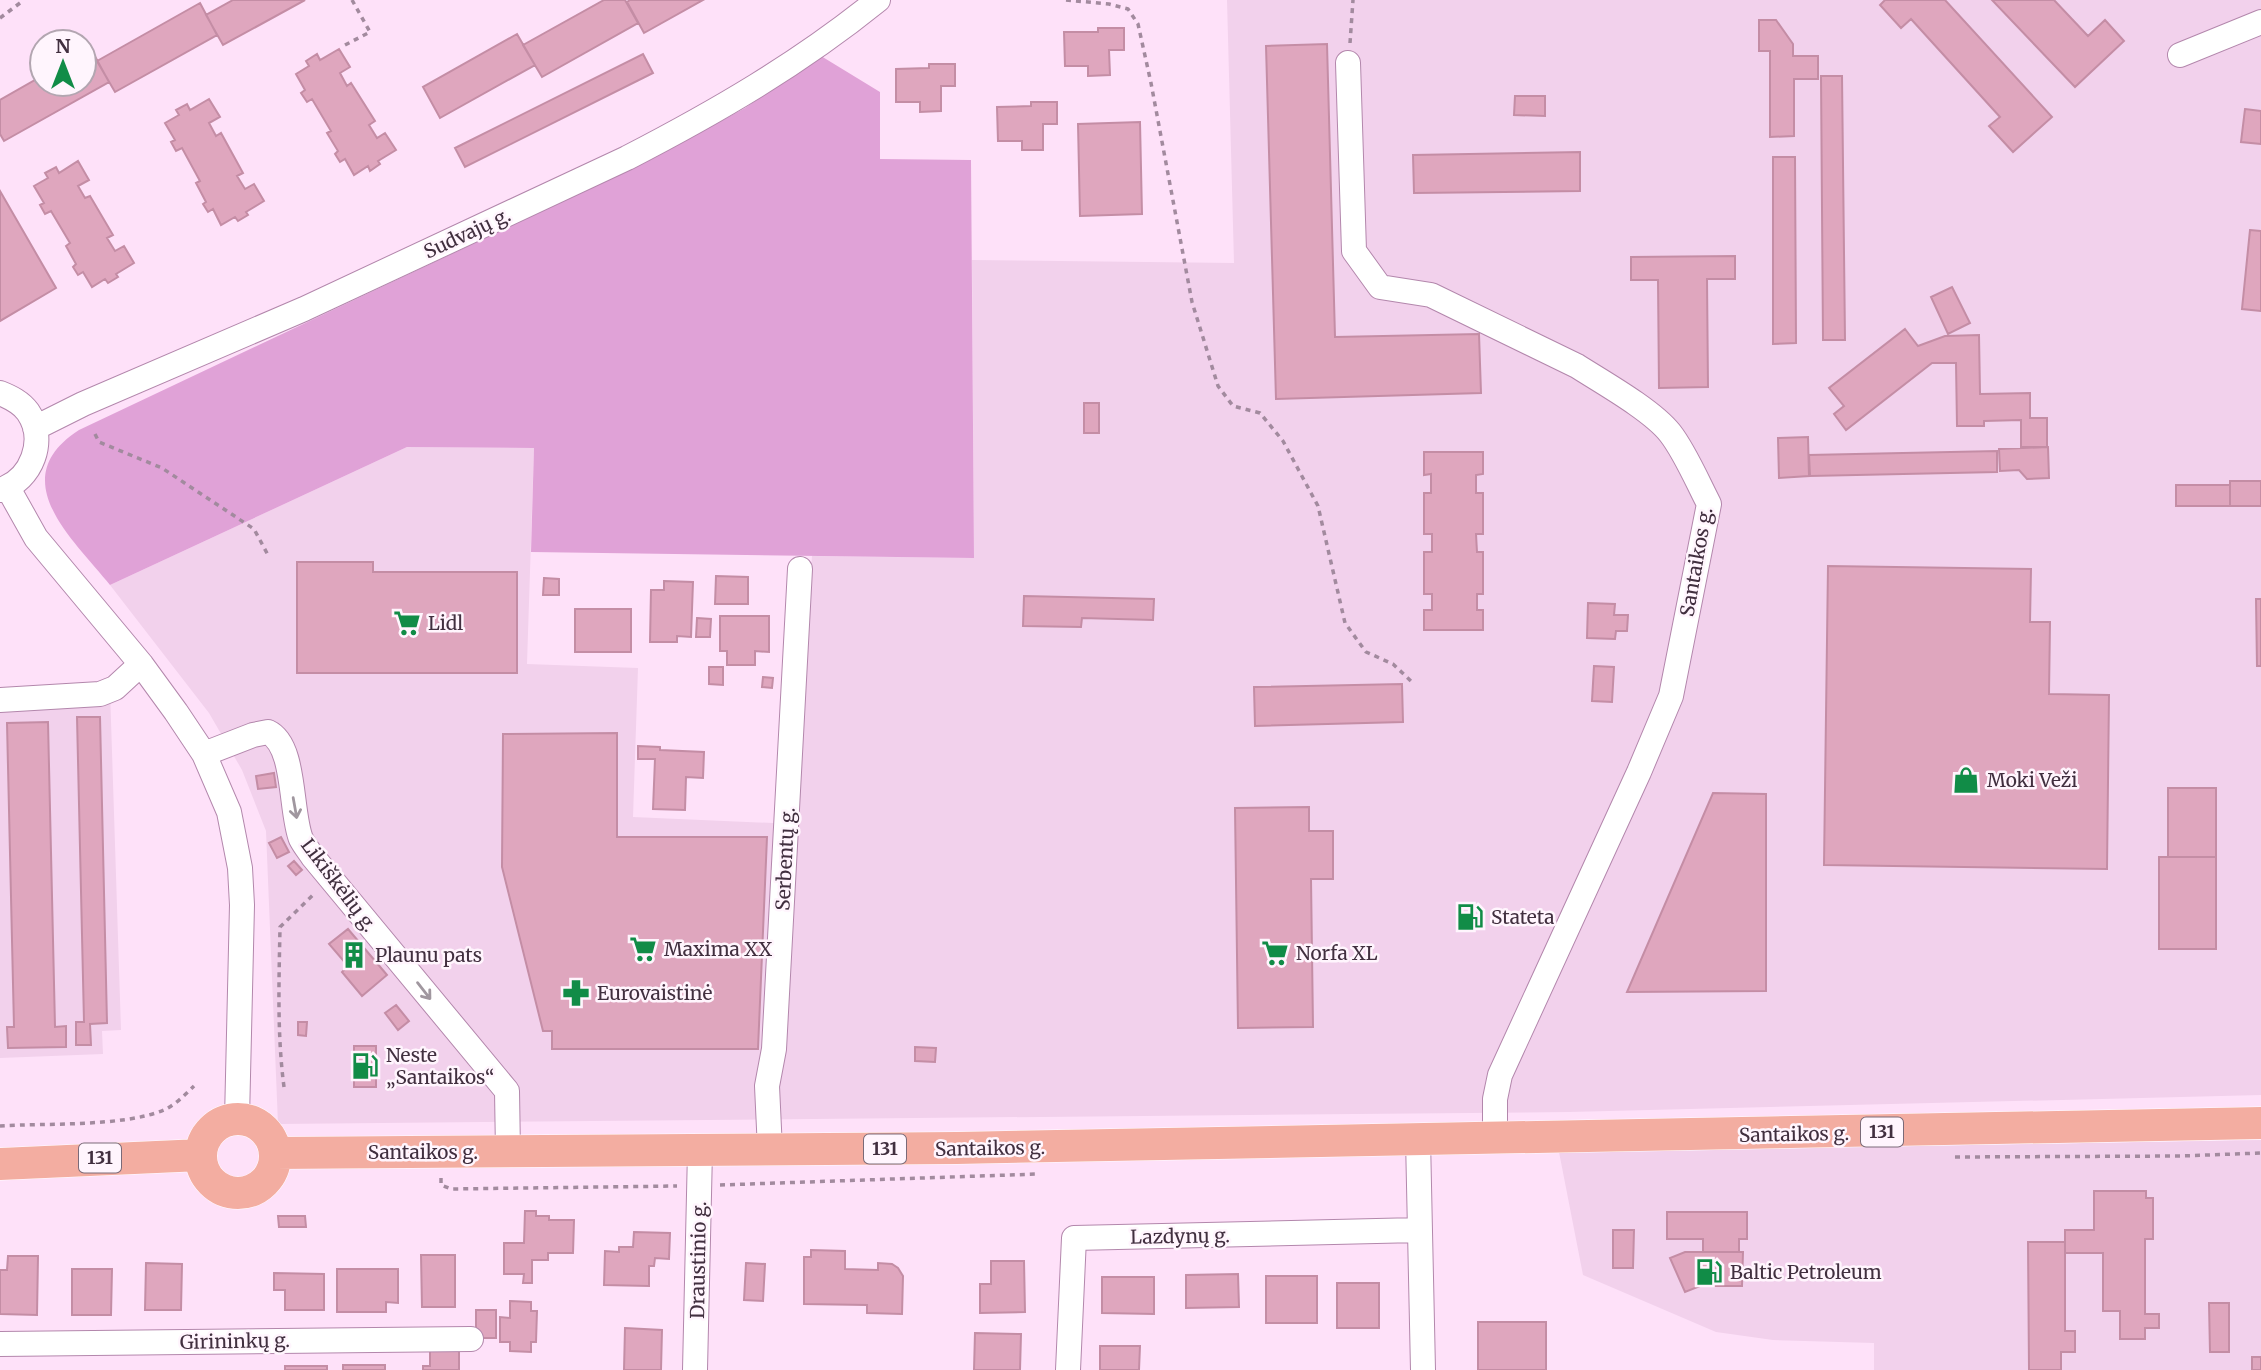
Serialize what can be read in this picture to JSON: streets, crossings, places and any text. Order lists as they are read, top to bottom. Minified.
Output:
{"streets":{"main road":["Santaikos g.","131"],"street":["Sudvajų g.","Serbentų g.","Likiškėlių g.","Lazdynų g.","Draustinio g.","Girininkų g."]},"crossings":[["Santaikos g.","Serbentų g."],["Santaikos g.","Likiškėlių g."],["Santaikos g.","131"],["Santaikos g.","Draustinio g."]],"one_way":["Likiškėlių g."],"places":{"supermarket":["Lidl","Maxima XX","Norfa XL"],"shop":["Moki Veži"],"fuel station":["Stateta","Neste „Santaikos“","Baltic Petroleum"],"building":["Plaunu pats"],"pharmacy":["Eurovaistinė"]},"north":"top"}
